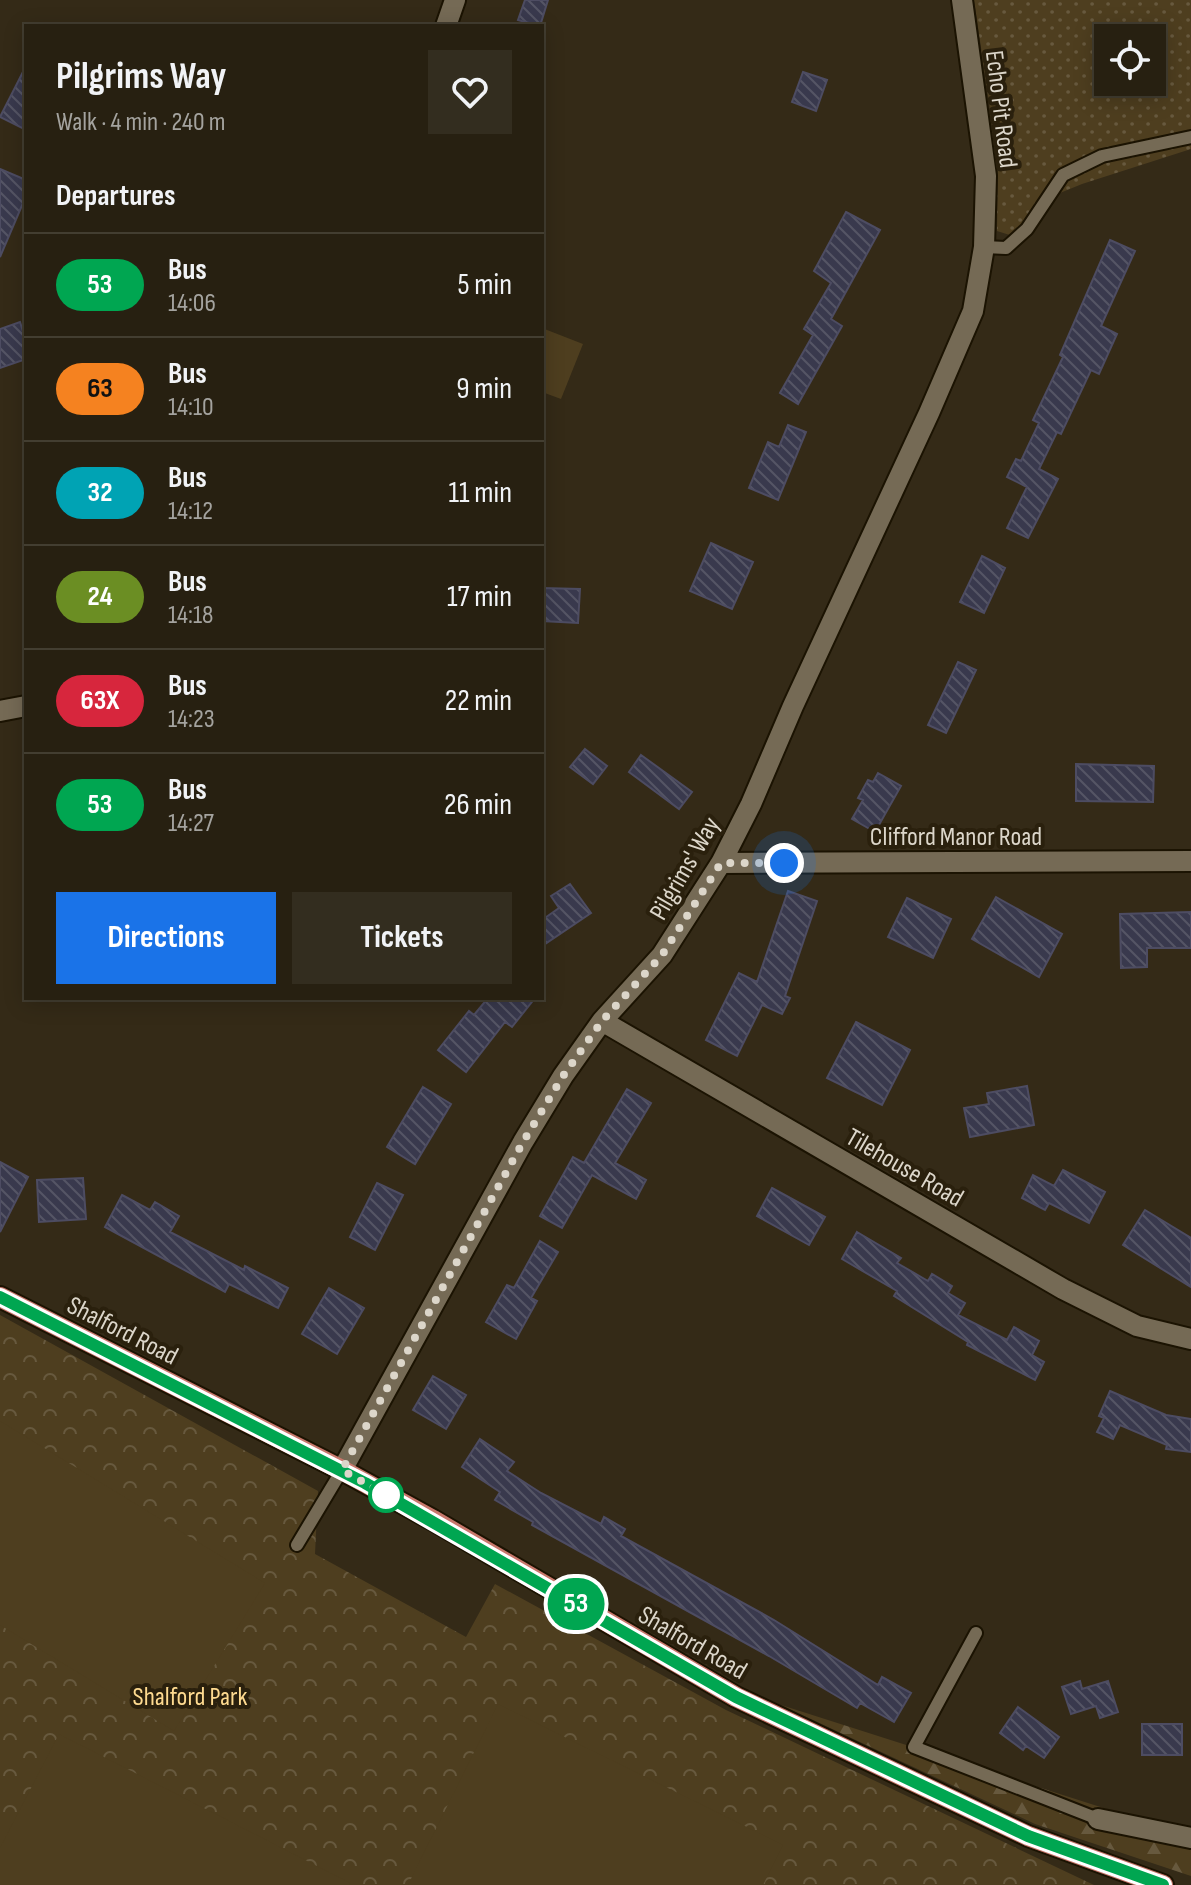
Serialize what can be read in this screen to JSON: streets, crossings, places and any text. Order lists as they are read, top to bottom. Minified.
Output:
{"streets":{"main road":["Shalford Road"],"street":["Echo Pit Road","Clifford Manor Road","Pilgrims' Way","Tilehouse Road"]},"crossings":[["Echo Pit Road","Pilgrims' Way"],["Clifford Manor Road","Pilgrims' Way"],["Pilgrims' Way","Tilehouse Road"],["Pilgrims' Way","Shalford Road"]],"parks":["Shalford Park"],"lines":["bus line 53"],"page":{"on_map":"53","heading":[["Pilgrims Way","Walk · 4 min · 240 m"],"Departures"],"list":[{"mark":"53","name":"Bus","note":"14:06","value":"5 min"},{"mark":"63","name":"Bus","note":"14:10","value":"9 min"},{"mark":"32","name":"Bus","note":"14:12","value":"11 min"},{"mark":"24","name":"Bus","note":"14:18","value":"17 min"},{"mark":"63X","name":"Bus","note":"14:23","value":"22 min"},{"mark":"53","name":"Bus","note":"14:27","value":"26 min"}],"buttons":["Directions","Tickets"]}}
